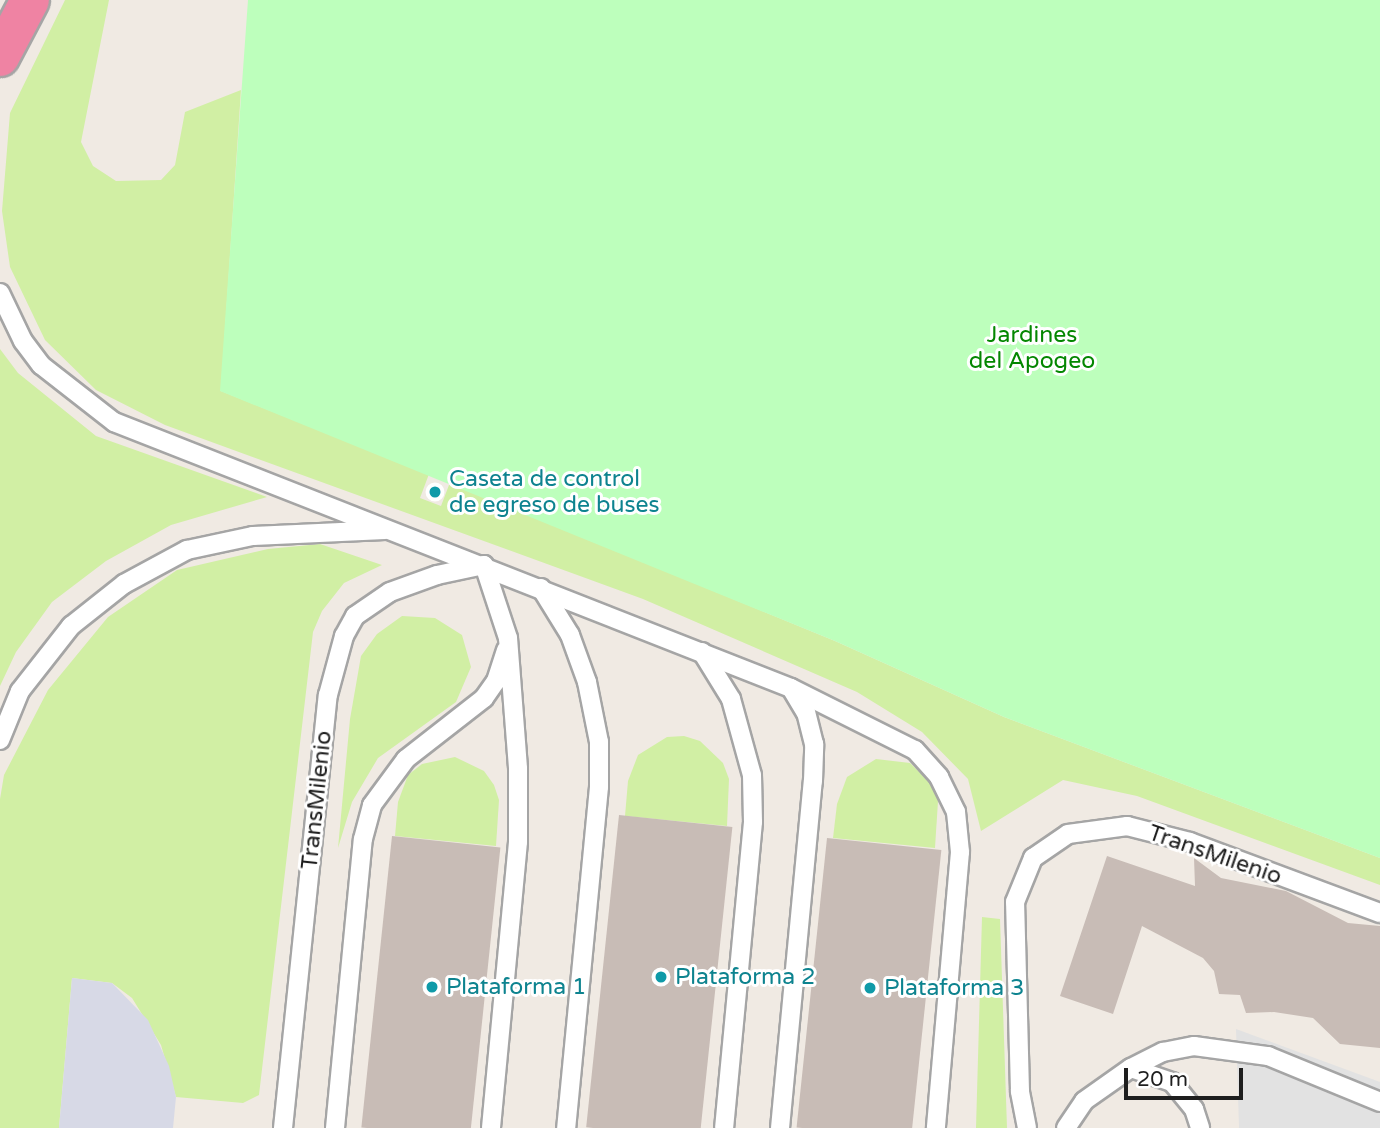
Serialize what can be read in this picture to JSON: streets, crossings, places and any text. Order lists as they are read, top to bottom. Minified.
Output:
{"streets":{"lane":["TransMilenio"]},"parks":["Jardines del Apogeo"],"places":["Caseta de control de egreso de buses","Plataforma 2","Plataforma 1","Plataforma 3"],"scale_bar":"20 m"}
